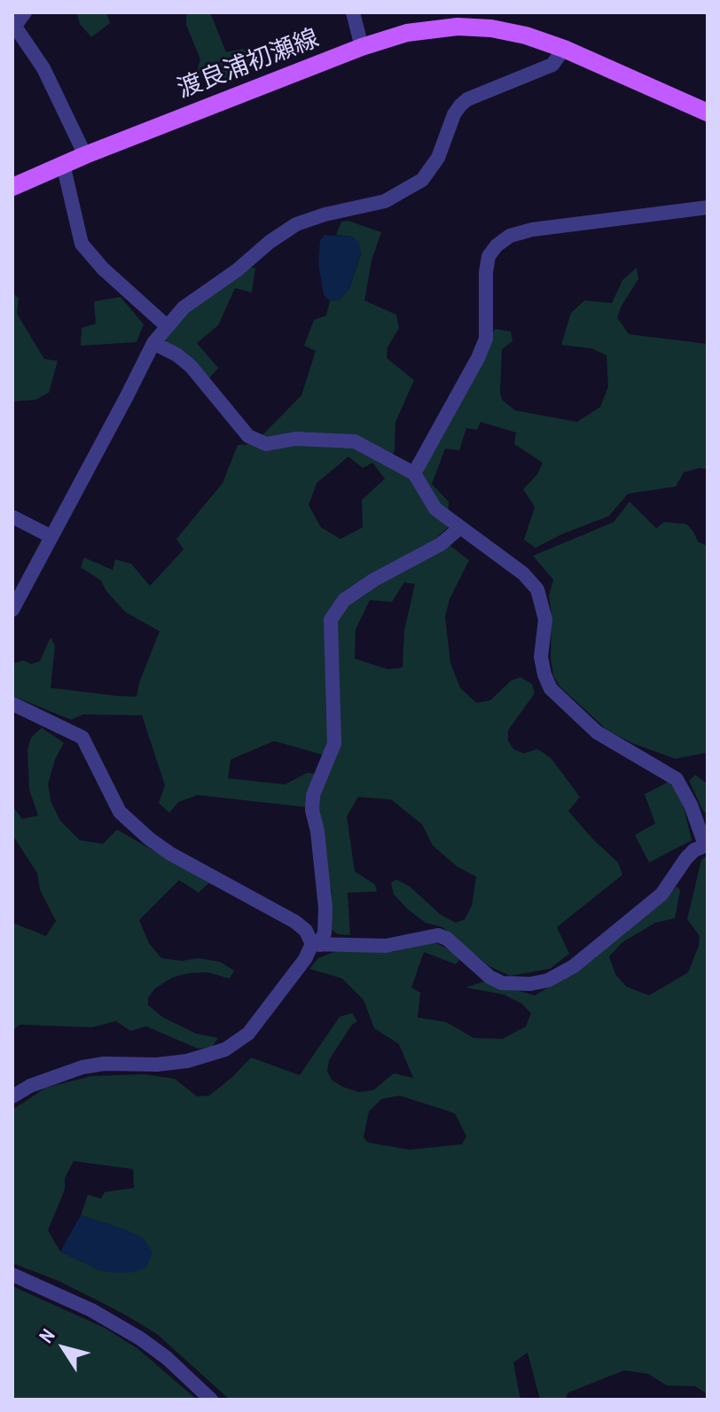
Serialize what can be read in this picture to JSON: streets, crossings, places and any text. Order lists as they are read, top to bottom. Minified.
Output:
{"streets":{"main road":["渡良浦初瀬線"]},"north":"top left"}
